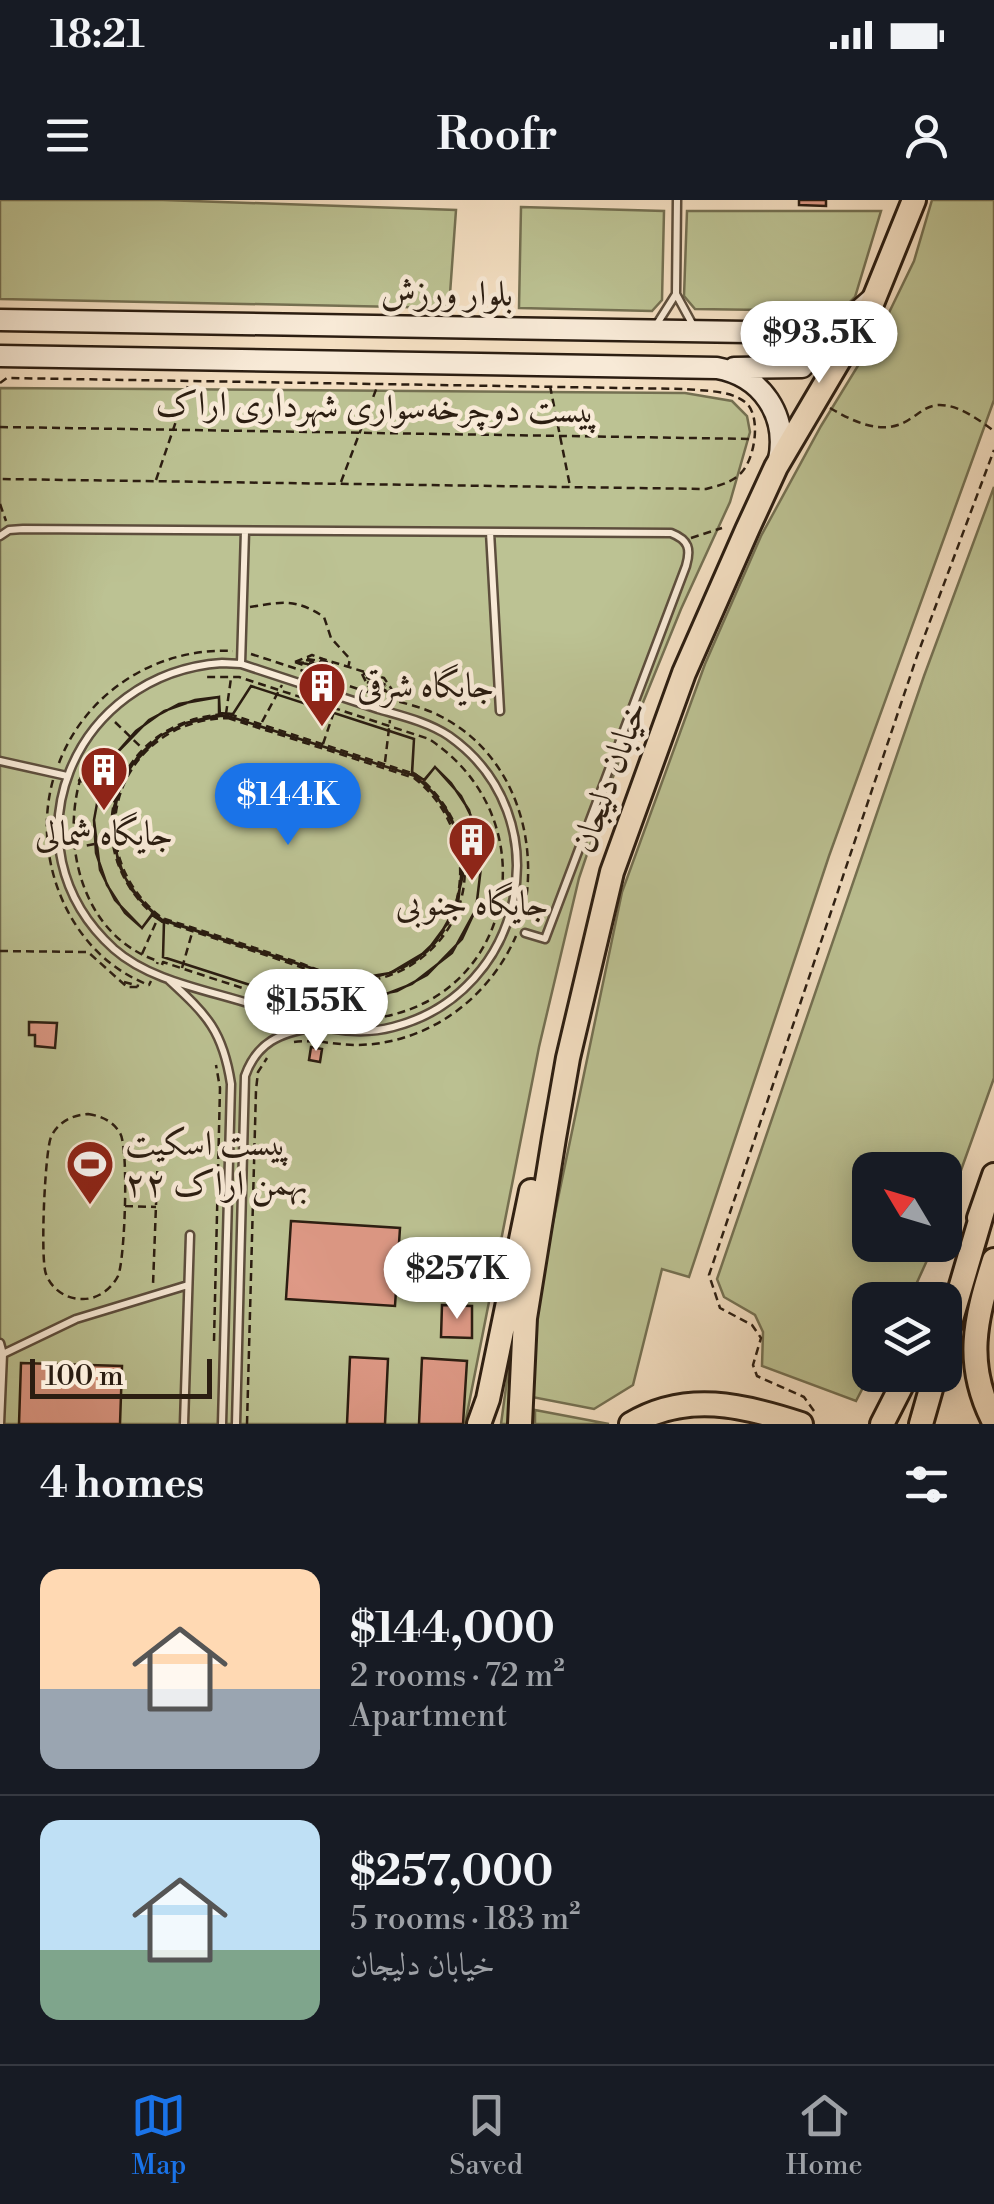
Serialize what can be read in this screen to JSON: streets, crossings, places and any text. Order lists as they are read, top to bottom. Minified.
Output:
{"streets":{"main road":["بلوار ورزش","خیابان دلیجان"],"path":["پیست دوچرخه‌سواری شهرداری اراک"]},"crossings":[["بلوار ورزش","خیابان دلیجان"]],"places":{"building":["جایگاه شرقی","جایگاه شمالی","جایگاه جنوبی"],"sports":["پیست اسکیت ۲۲ بهمن اراک"]},"scale_bar":"100 m","north":"top left","page":{"status":"18:21","header":"Roofr","price":["$93.5K","$144K","$155K","$257K"],"scale":"100 m","heading":"4 homes","list":[{"name":"$144,000","note":"2 rooms · 72 m² · Apartment"},{"name":"$257,000","note":"5 rooms · 183 m² · خیابان دلیجان"}],"tabs":["Map","Saved","Home"]}}
